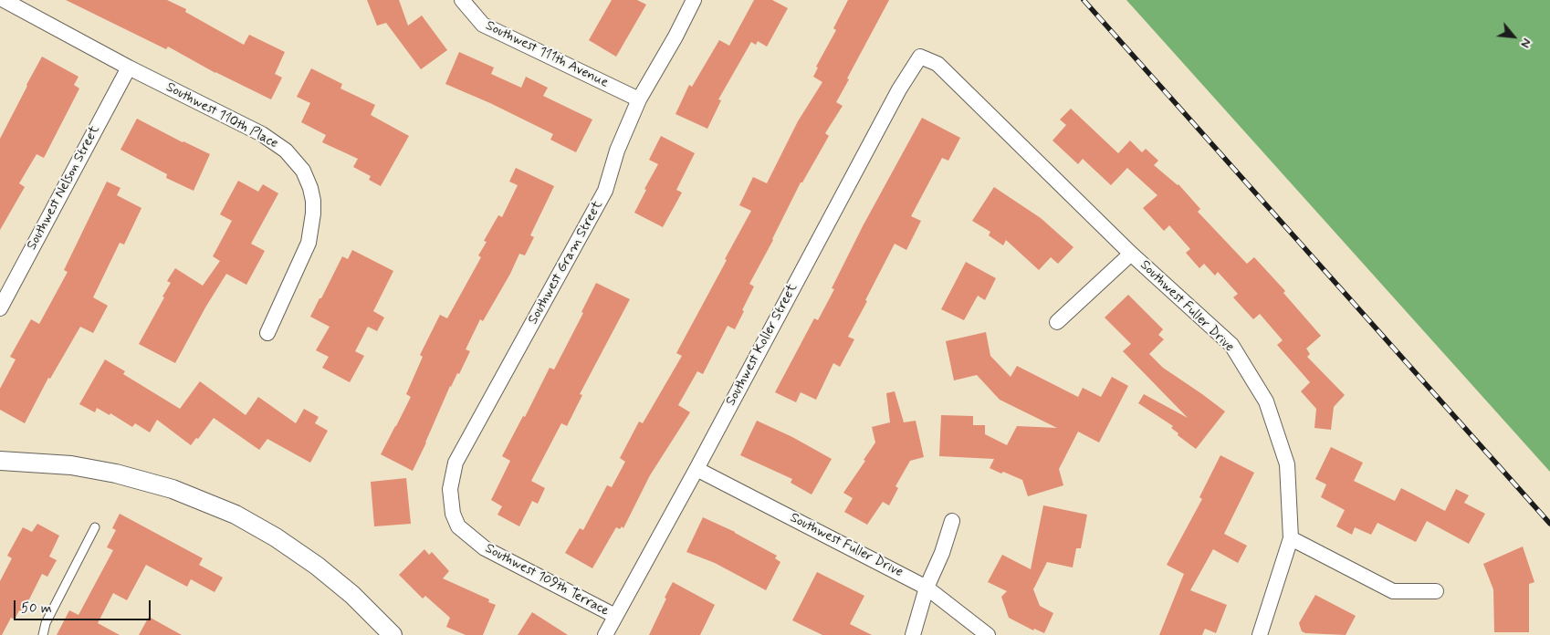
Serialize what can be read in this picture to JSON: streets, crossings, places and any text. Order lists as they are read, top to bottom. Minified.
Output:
{"streets":{"street":["Southwest 111th Avenue","Southwest 110th Place","Southwest Nelson Street","Southwest Gram Street","Southwest Fuller Drive","Southwest Koller Street","Southwest 109th Terrace"]},"crossings":[["Southwest 111th Avenue","Southwest Gram Street"],["Southwest 110th Place","Southwest Nelson Street"],["Southwest Gram Street","Southwest 109th Terrace"],["Southwest Fuller Drive","Southwest Koller Street"],["Southwest Koller Street","Southwest 109th Terrace"]],"scale_bar":"50 m","north":"bottom right"}
